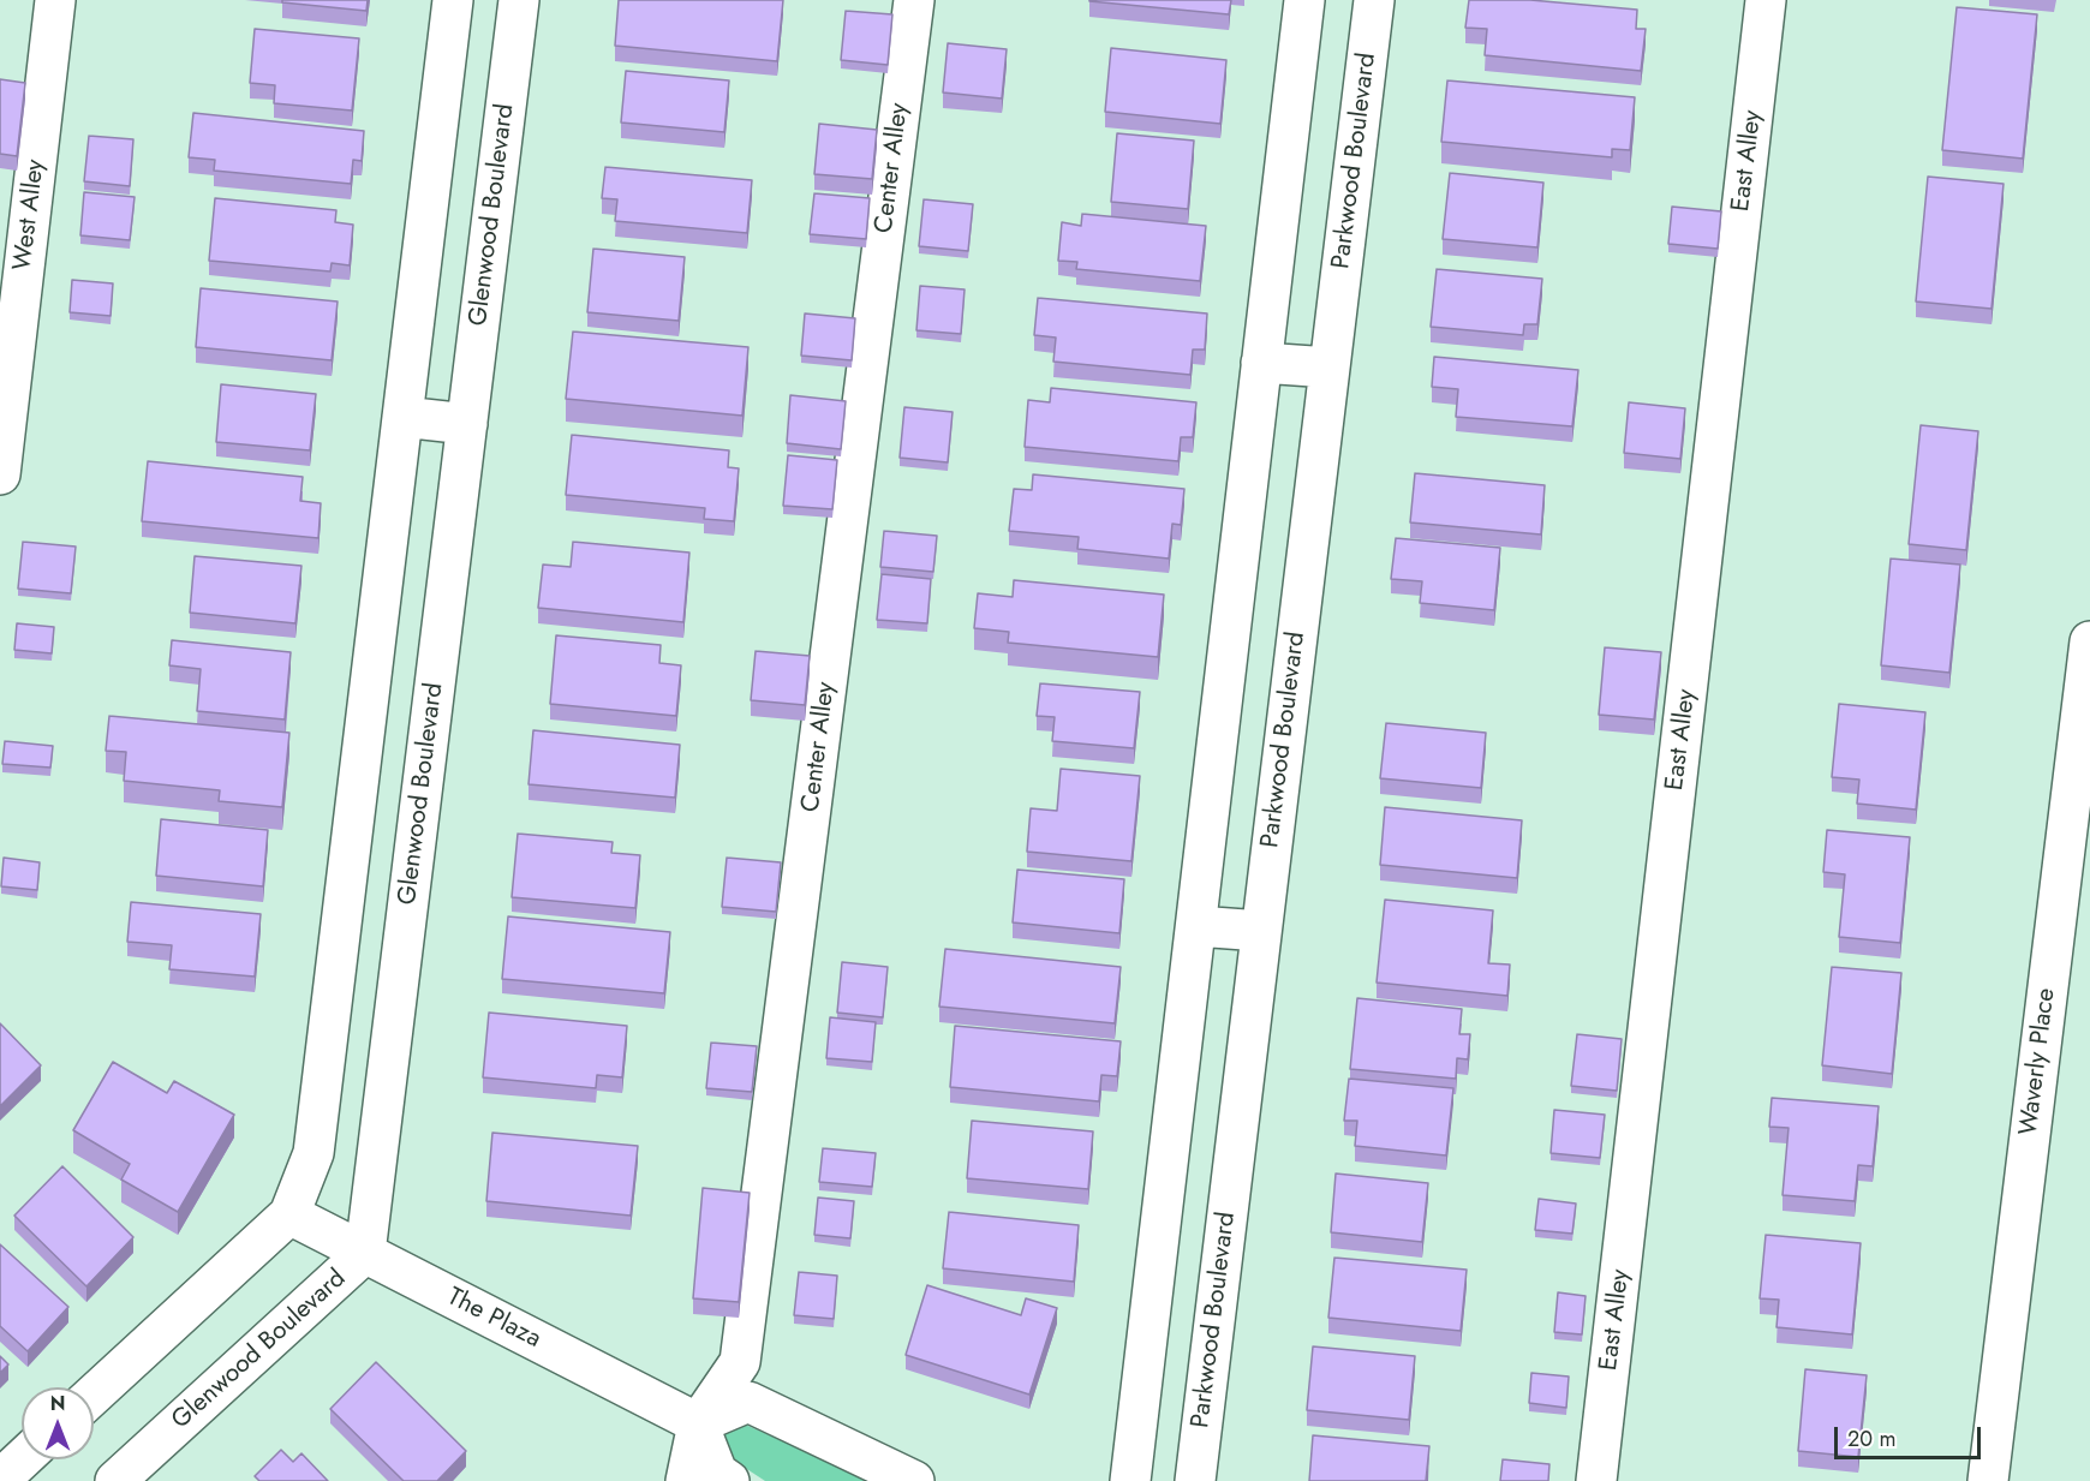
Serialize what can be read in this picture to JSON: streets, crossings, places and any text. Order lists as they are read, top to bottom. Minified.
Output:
{"streets":{"street":["Parkwood Boulevard","East Alley","Center Alley","West Alley","Glenwood Boulevard","Waverly Place","The Plaza"]},"crossings":[["Center Alley","The Plaza"],["Glenwood Boulevard","The Plaza"]],"scale_bar":"20 m","north":"top"}
